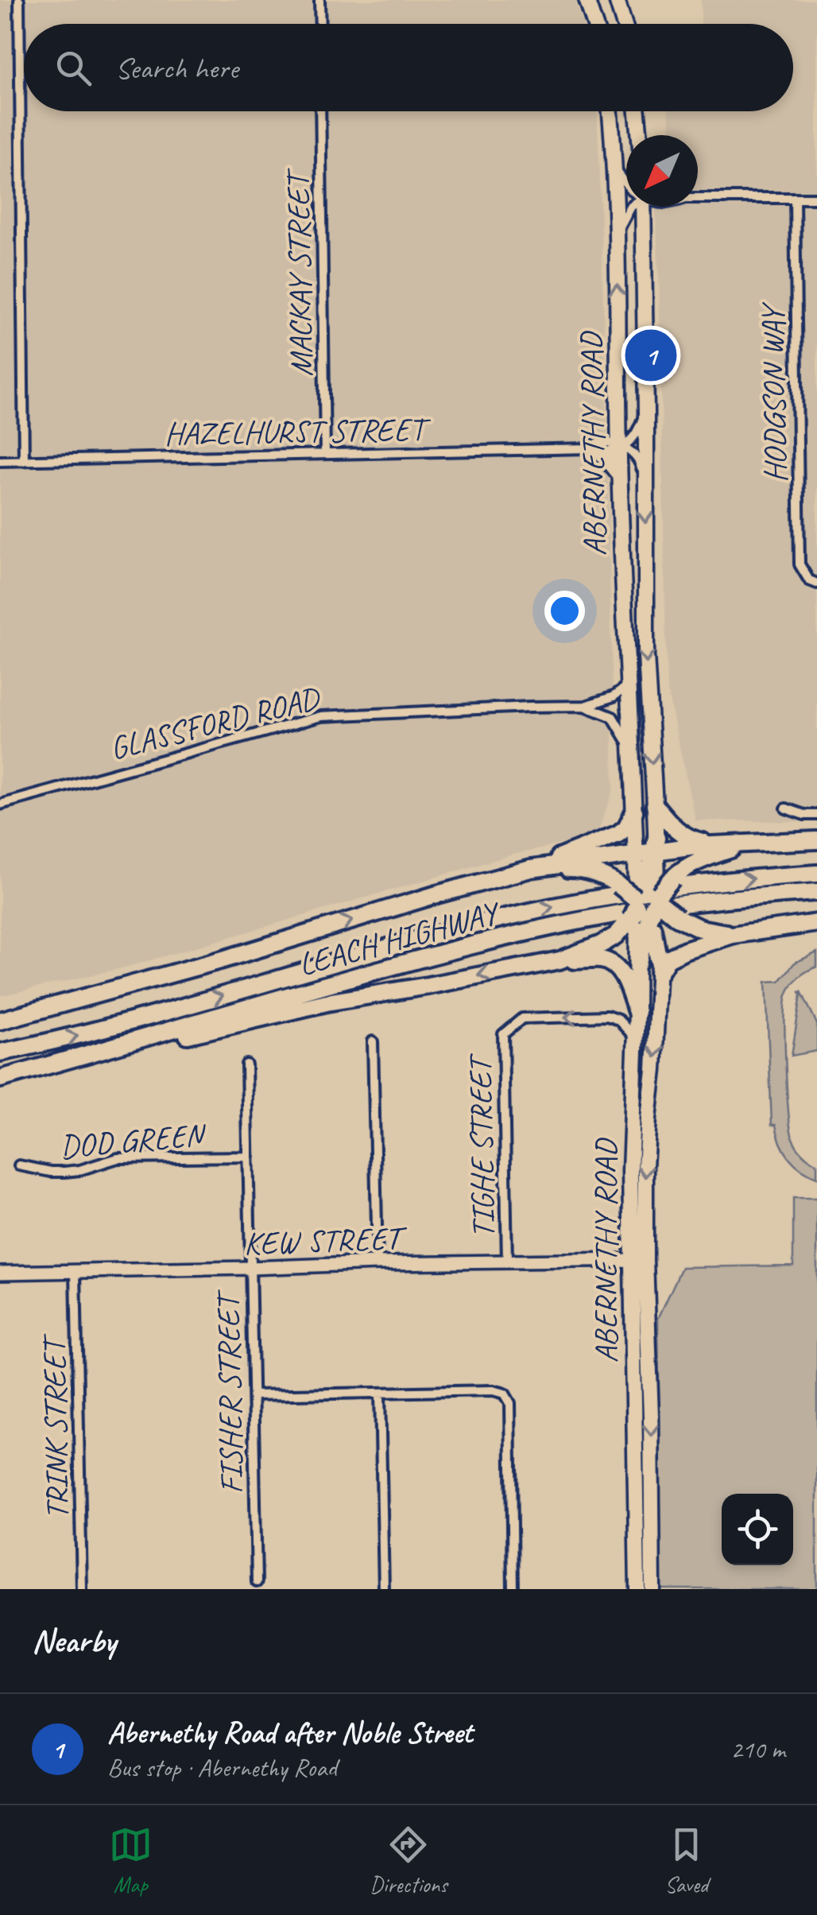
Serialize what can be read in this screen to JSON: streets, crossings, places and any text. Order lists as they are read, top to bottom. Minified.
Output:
{"streets":{"highway":["LEACH HIGHWAY"],"main road":["ABERNETHY ROAD"],"street":["MACKAY STREET","HODGSON WAY","HAZELHURST STREET","GLASSFORD ROAD","DOD GREEN","TIGHE STREET","KEW STREET","FISHER STREET","TRINK STREET"]},"crossings":[["MACKAY STREET","HAZELHURST STREET"],["HAZELHURST STREET","ABERNETHY ROAD"],["ABERNETHY ROAD","GLASSFORD ROAD"],["ABERNETHY ROAD","TIGHE STREET"],["ABERNETHY ROAD","KEW STREET"],["DOD GREEN","FISHER STREET"],["TIGHE STREET","KEW STREET"],["KEW STREET","FISHER STREET"],["KEW STREET","TRINK STREET"]],"north":"bottom left","page":{"search":"Search here","pins":"1","heading":"Nearby","list":[{"mark":"1","name":"Abernethy Road after Noble Street","note":"Bus stop · Abernethy Road","value":"210 m"}],"nav":["Map","Directions","Saved"]}}
